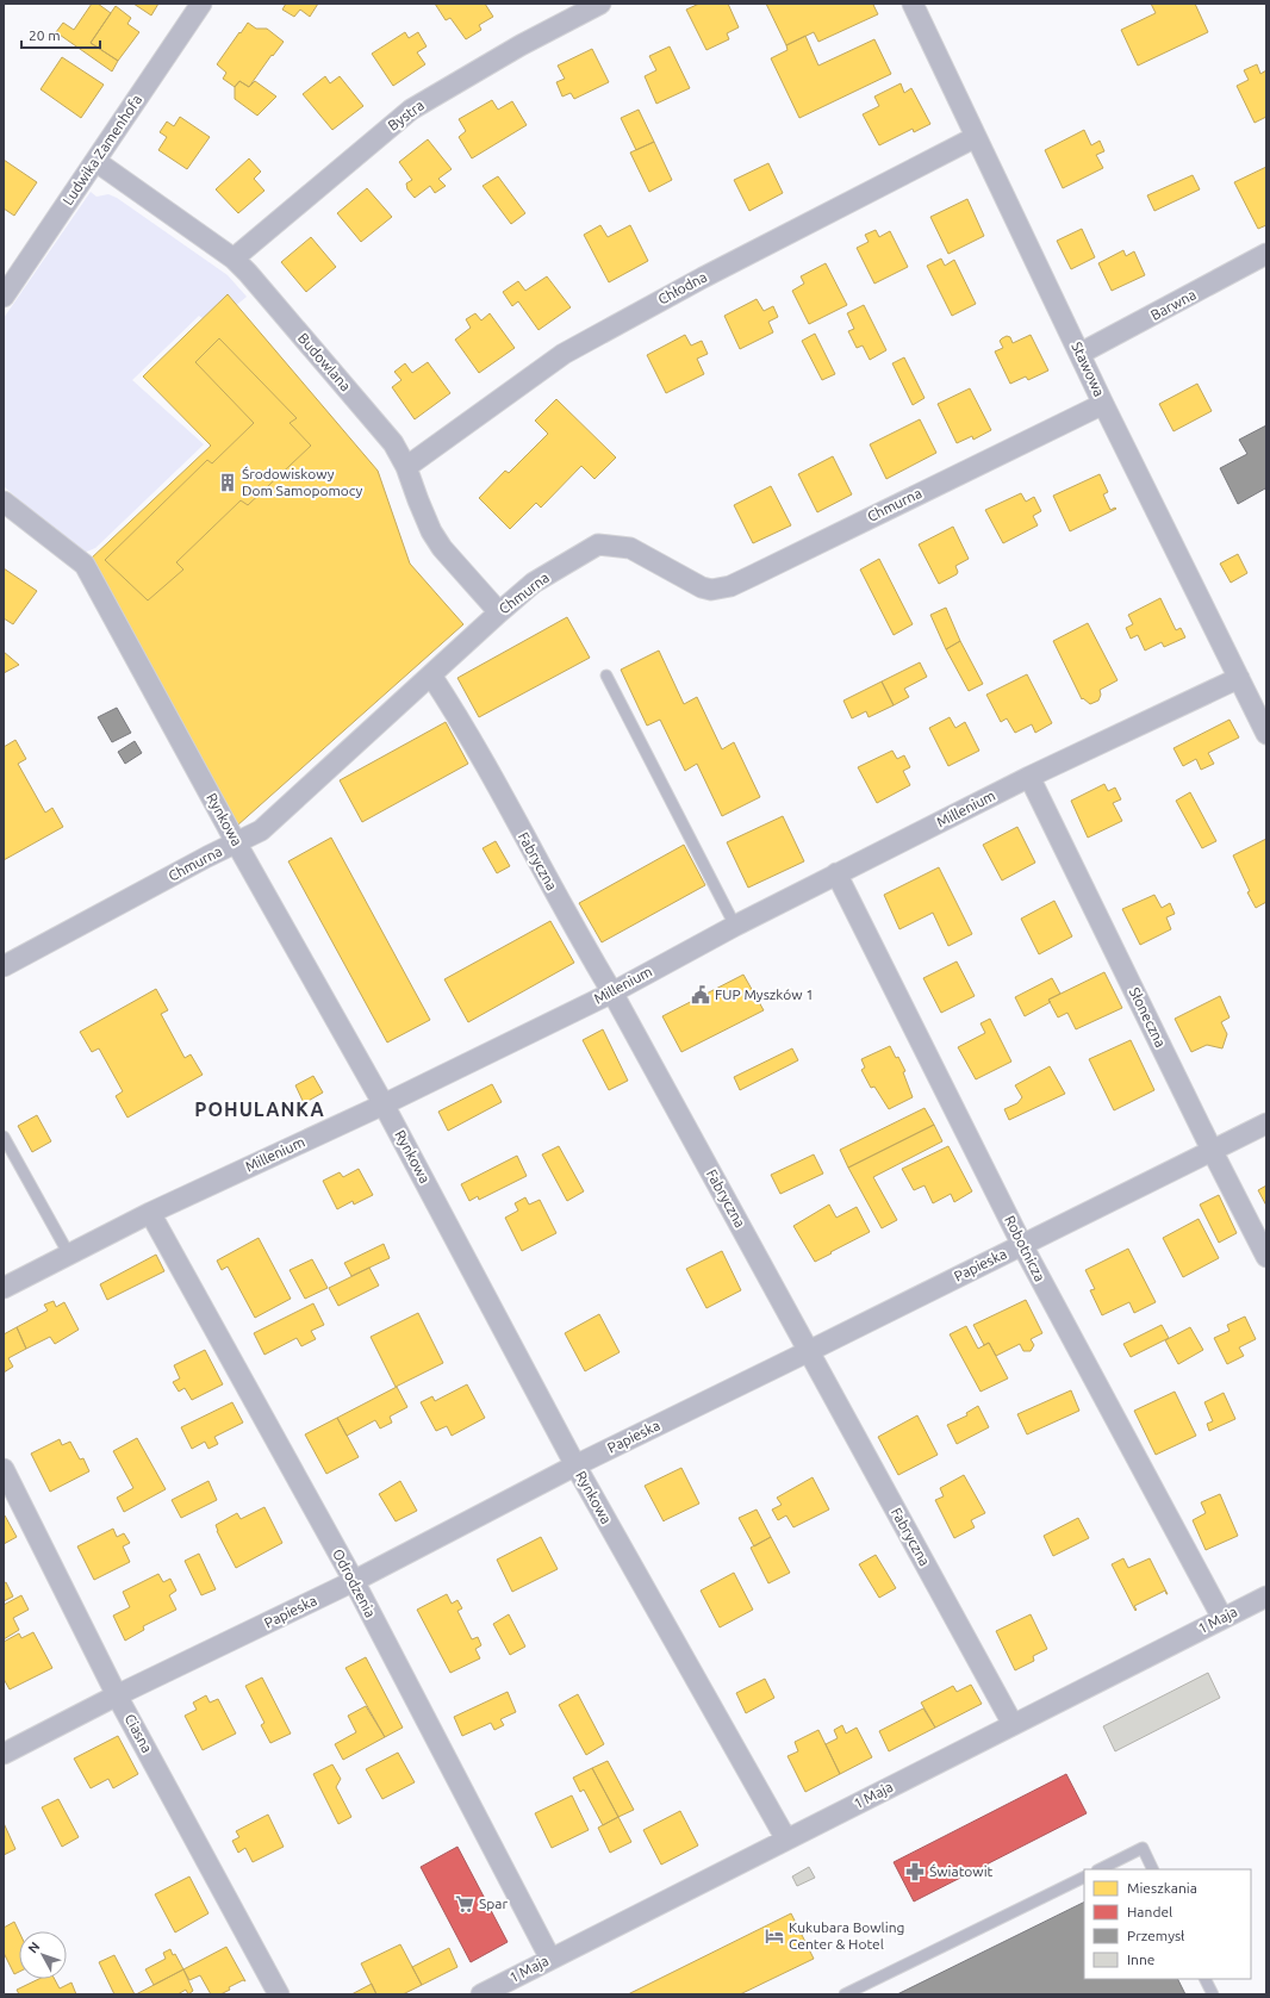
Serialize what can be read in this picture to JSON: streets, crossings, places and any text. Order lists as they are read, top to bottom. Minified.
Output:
{"streets":{"street":["Bystra","Ludwika Zamenhofa","Chłodna","Barwna","Budowlana","Stawowa","Chmurna","Millenium","Rynkowa","Fabryczna","Słoneczna","Robotnicza","Papieska","Odrodzenia","1 Maja","Ciasna"]},"crossings":[["Bystra","Budowlana"],["Ludwika Zamenhofa","Budowlana"],["Chłodna","Budowlana"],["Chłodna","Stawowa"],["Barwna","Stawowa"],["Budowlana","Chmurna"],["Stawowa","Chmurna"],["Stawowa","Millenium"],["Chmurna","Rynkowa"],["Chmurna","Fabryczna"],["Millenium","Rynkowa"],["Millenium","Fabryczna"],["Millenium","Słoneczna"],["Millenium","Robotnicza"],["Millenium","Odrodzenia"],["Rynkowa","Papieska"],["Rynkowa","1 Maja"],["Fabryczna","Papieska"],["Fabryczna","1 Maja"],["Słoneczna","Papieska"],["Robotnicza","Papieska"],["Robotnicza","1 Maja"],["Papieska","Odrodzenia"],["Papieska","Ciasna"],["Odrodzenia","1 Maja"]],"districts":["POHULANKA"],"places":{"building":["Środowiskowy Dom Samopomocy"],"public building":["FUP Myszków 1"],"pharmacy":["Światowit"],"supermarket":["Spar"],"hotel":["Kukubara Bowling Center & Hotel"]},"legend":["Mieszkania","Handel","Przemysł","Inne"],"scale_bar":"20 m","north":"top left"}
